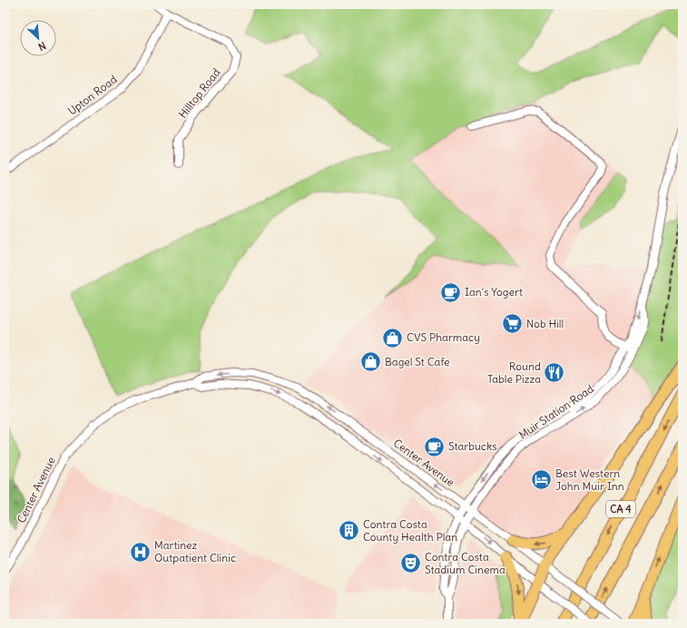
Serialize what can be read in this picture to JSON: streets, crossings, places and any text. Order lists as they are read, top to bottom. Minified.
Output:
{"streets":{"highway":["CA 4"],"street":["Hilltop Road","Upton Road","Muir Station Road","Center Avenue"]},"crossings":[["Hilltop Road","Upton Road"],["Muir Station Road","Center Avenue"],["Center Avenue","CA 4"]],"places":{"cafe":["Ian's Yogert","Starbucks"],"supermarket":["Nob Hill"],"shop":["CVS Pharmacy","Bagel St Cafe"],"restaurant":["Round Table Pizza"],"hotel":["Best Western John Muir Inn"],"building":["Contra Costa County Health Plan"],"hospital":["Martinez Outpatient Clinic"],"theatre":["Contra Costa Stadium Cinema"]},"north":"bottom right"}
